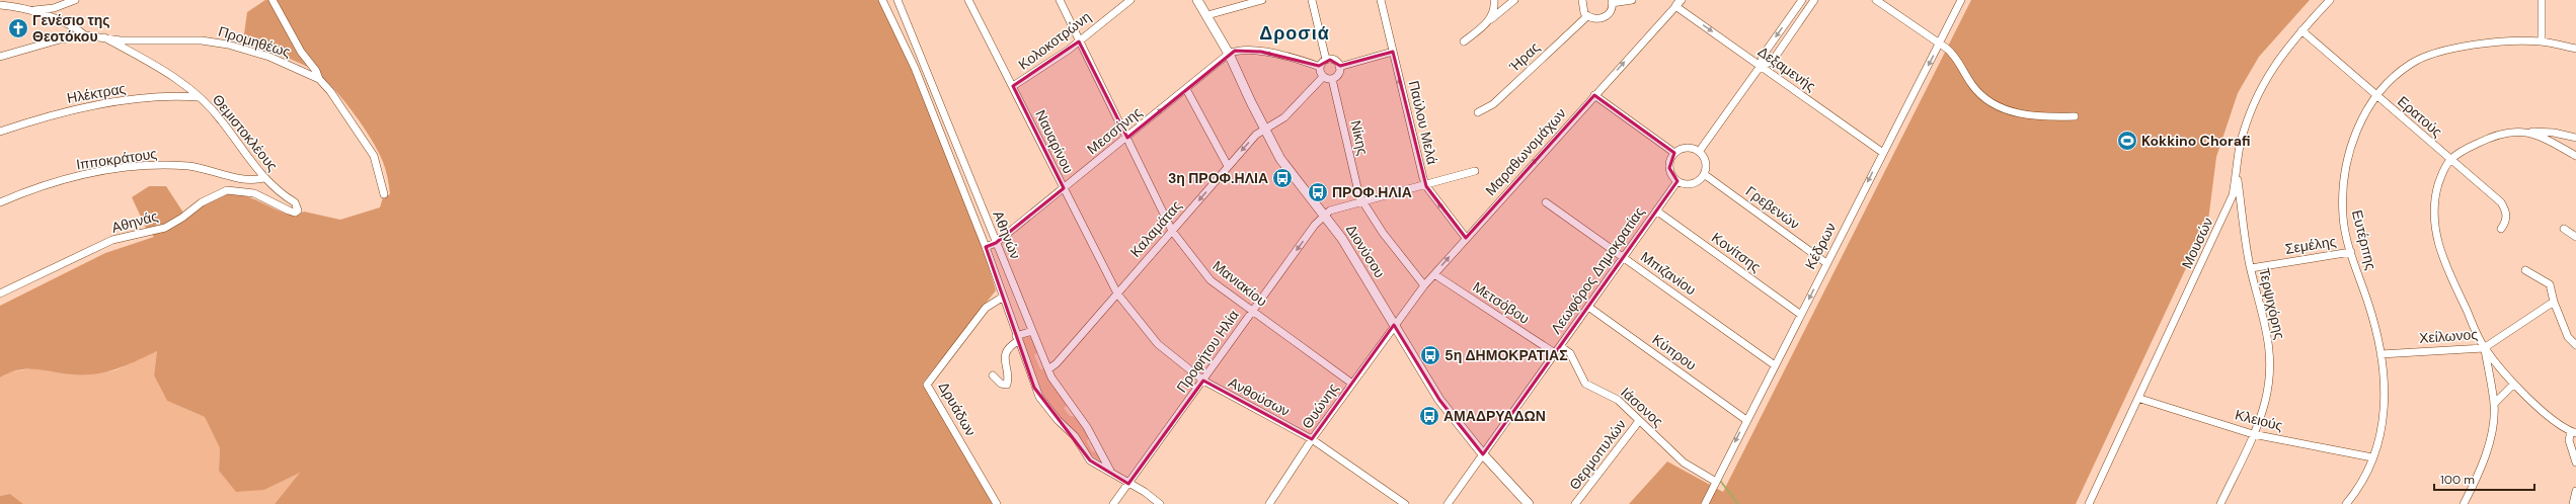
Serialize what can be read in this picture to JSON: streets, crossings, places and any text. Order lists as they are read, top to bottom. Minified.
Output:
{"streets":{"main road":["Διονύσου"],"street":["Κολοκοτρώνη","Προμηθέως","Ήρας","Δεξαμενής","Ηλέκτρας","Ερατούς","Παύλου Μελά","Μεσσήνης","Θεμιστοκλέους","Νίκης","Ναυαρίνου","Μαραθωνομάχων","Ιπποκράτους","Γρεβενών","Αθηνάς","Καλαμάτας","Αθηνών","Ευτέρπης","Μουσών","Σεμέλης","Κέδρων","Κονίτσης","Λεωφόρος Δημοκρατίας","Μπιζανίου","Μανιακίου","Μετσόβου","Τερψιχόρης","Χείλωνος","Προφήτου Ηλία","Κύπρου","Ανθούσων","Θυώνης","Ιάσονος","Δρυάδων","Κλειούς","Θερμοπυλών"]},"crossings":[["Κολοκοτρώνη","Ναυαρίνου"],["Κολοκοτρώνη","Μανιακίου"],["Προμηθέως","Θεμιστοκλέους"],["Δεξαμενής","Μαραθωνομάχων"],["Δεξαμενής","Κέδρων"],["Ηλέκτρας","Θεμιστοκλέους"],["Ερατούς","Ευτέρπης"],["Ερατούς","Τερψιχόρης"],["Παύλου Μελά","Μαραθωνομάχων"],["Μεσσήνης","Ναυαρίνου"],["Μεσσήνης","Αθηνών"],["Μεσσήνης","Διονύσου"],["Μεσσήνης","Μανιακίου"],["Θεμιστοκλέους","Ιπποκράτους"],["Θεμιστοκλέους","Αθηνάς"],["Νίκης","Καλαμάτας"],["Ναυαρίνου","Καλαμάτας"],["Ναυαρίνου","Ανθούσων"],["Μαραθωνομάχων","Διονύσου"],["Μαραθωνομάχων","Μετσόβου"],["Μαραθωνομάχων","Θυώνης"],["Γρεβενών","Κέδρων"],["Γρεβενών","Λεωφόρος Δημοκρατίας"],["Καλαμάτας","Αθηνών"],["Καλαμάτας","Διονύσου"],["Καλαμάτας","Μανιακίου"],["Καλαμάτας","Ανθούσων"],["Αθηνών","Προφήτου Ηλία"],["Αθηνών","Δρυάδων"],["Ευτέρπης","Σεμέλης"],["Ευτέρπης","Χείλωνος"],["Ευτέρπης","Κλειούς"],["Μουσών","Τερψιχόρης"],["Μουσών","Κλειούς"],["Σεμέλης","Τερψιχόρης"],["Κέδρων","Κονίτσης"],["Κέδρων","Μπιζανίου"],["Κέδρων","Κύπρου"],["Κέδρων","Ιάσονος"],["Διονύσου","Λεωφόρος Δημοκρατίας"],["Διονύσου","Προφήτου Ηλία"],["Διονύσου","Θυώνης"],["Κονίτσης","Λεωφόρος Δημοκρατίας"],["Λεωφόρος Δημοκρατίας","Μπιζανίου"],["Λεωφόρος Δημοκρατίας","Μετσόβου"],["Λεωφόρος Δημοκρατίας","Κύπρου"],["Λεωφόρος Δημοκρατίας","Ιάσονος"],["Μανιακίου","Προφήτου Ηλία"],["Μανιακίου","Θυώνης"],["Τερψιχόρης","Κλειούς"],["Προφήτου Ηλία","Ανθούσων"],["Ανθούσων","Θυώνης"],["Ιάσονος","Θερμοπυλών"]],"one_way":["Δεξαμενής","Μαραθωνομάχων","Κέδρων"],"districts":["Δροσιά"],"places":{"church":["Γενέσιο της Θεοτόκου"],"sports":["Kokkino Chorafi"],"bus stop":["3η ΠΡΟΦ.ΗΛΙΑ","ΠΡΟΦ.ΗΛΙΑ","5η ΔΗΜΟΚΡΑΤΙΑΣ","ΑΜΑΔΡΥΑΔΩΝ"]},"scale_bar":"100 m"}
